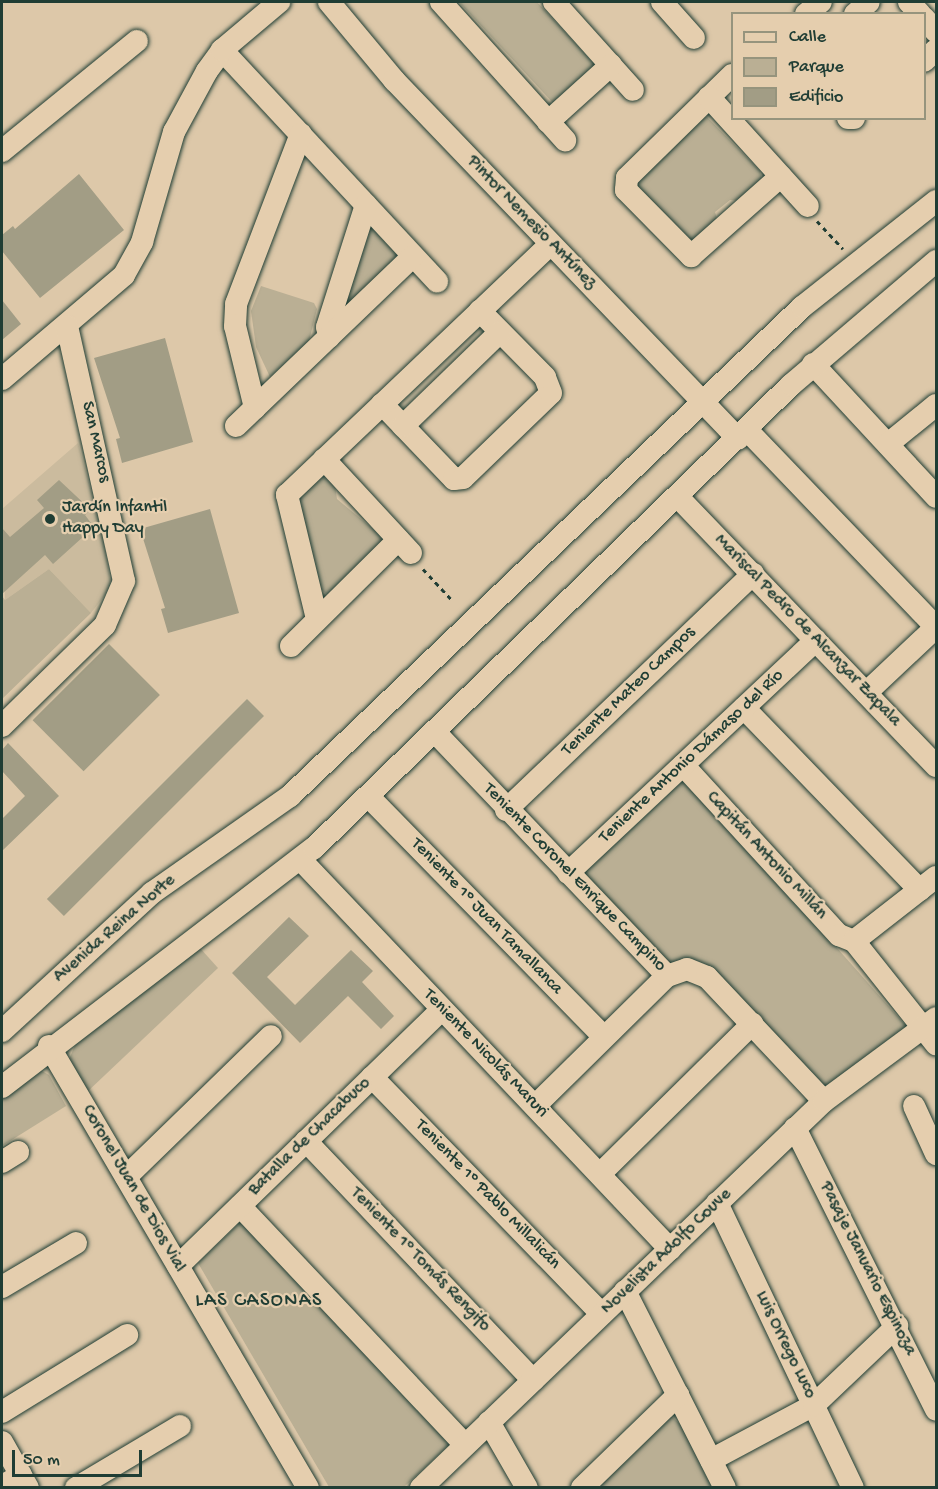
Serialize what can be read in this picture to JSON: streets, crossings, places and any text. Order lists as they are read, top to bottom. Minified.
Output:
{"streets":{"street":["Pintor Nemesio Antúnez","San Marcos","Mariscal Pedro de Alcanzar Zapala","Teniente Mateo Campos","Teniente Antonio Dámaso del Río","Capitán Antonio Millán","Teniente Coronel Enrique Campino","Teniente 1º Juan Tamallanca","Avenida Reina Norte","Teniente Nicolás Maruri","Batalla de Chacabuco","Coronel Juan de Dios Vial","Teniente 1º Pablo Millalicán","Novelista Adolfo Couve","Teniente 1º Tomás Rengifo","Pasaje Januario Espinoza","Luis Orrego Luco"]},"crossings":[["Pintor Nemesio Antúnez","Avenida Reina Norte"],["Mariscal Pedro de Alcanzar Zapala","Teniente Mateo Campos"],["Mariscal Pedro de Alcanzar Zapala","Teniente Antonio Dámaso del Río"],["Teniente Mateo Campos","Teniente Coronel Enrique Campino"],["Teniente Antonio Dámaso del Río","Capitán Antonio Millán"],["Teniente Antonio Dámaso del Río","Teniente Coronel Enrique Campino"],["Capitán Antonio Millán","Novelista Adolfo Couve"],["Teniente Coronel Enrique Campino","Novelista Adolfo Couve"],["Teniente Nicolás Maruri","Batalla de Chacabuco"],["Teniente Nicolás Maruri","Novelista Adolfo Couve"],["Batalla de Chacabuco","Coronel Juan de Dios Vial"],["Batalla de Chacabuco","Teniente 1º Pablo Millalicán"],["Batalla de Chacabuco","Teniente 1º Tomás Rengifo"],["Teniente 1º Pablo Millalicán","Novelista Adolfo Couve"],["Novelista Adolfo Couve","Teniente 1º Tomás Rengifo"],["Novelista Adolfo Couve","Pasaje Januario Espinoza"],["Novelista Adolfo Couve","Luis Orrego Luco"]],"districts":["LAS CASONAS"],"places":["Jardín Infantil Happy Day"],"legend":["Calle","Parque","Edificio"],"scale_bar":"50 m"}
